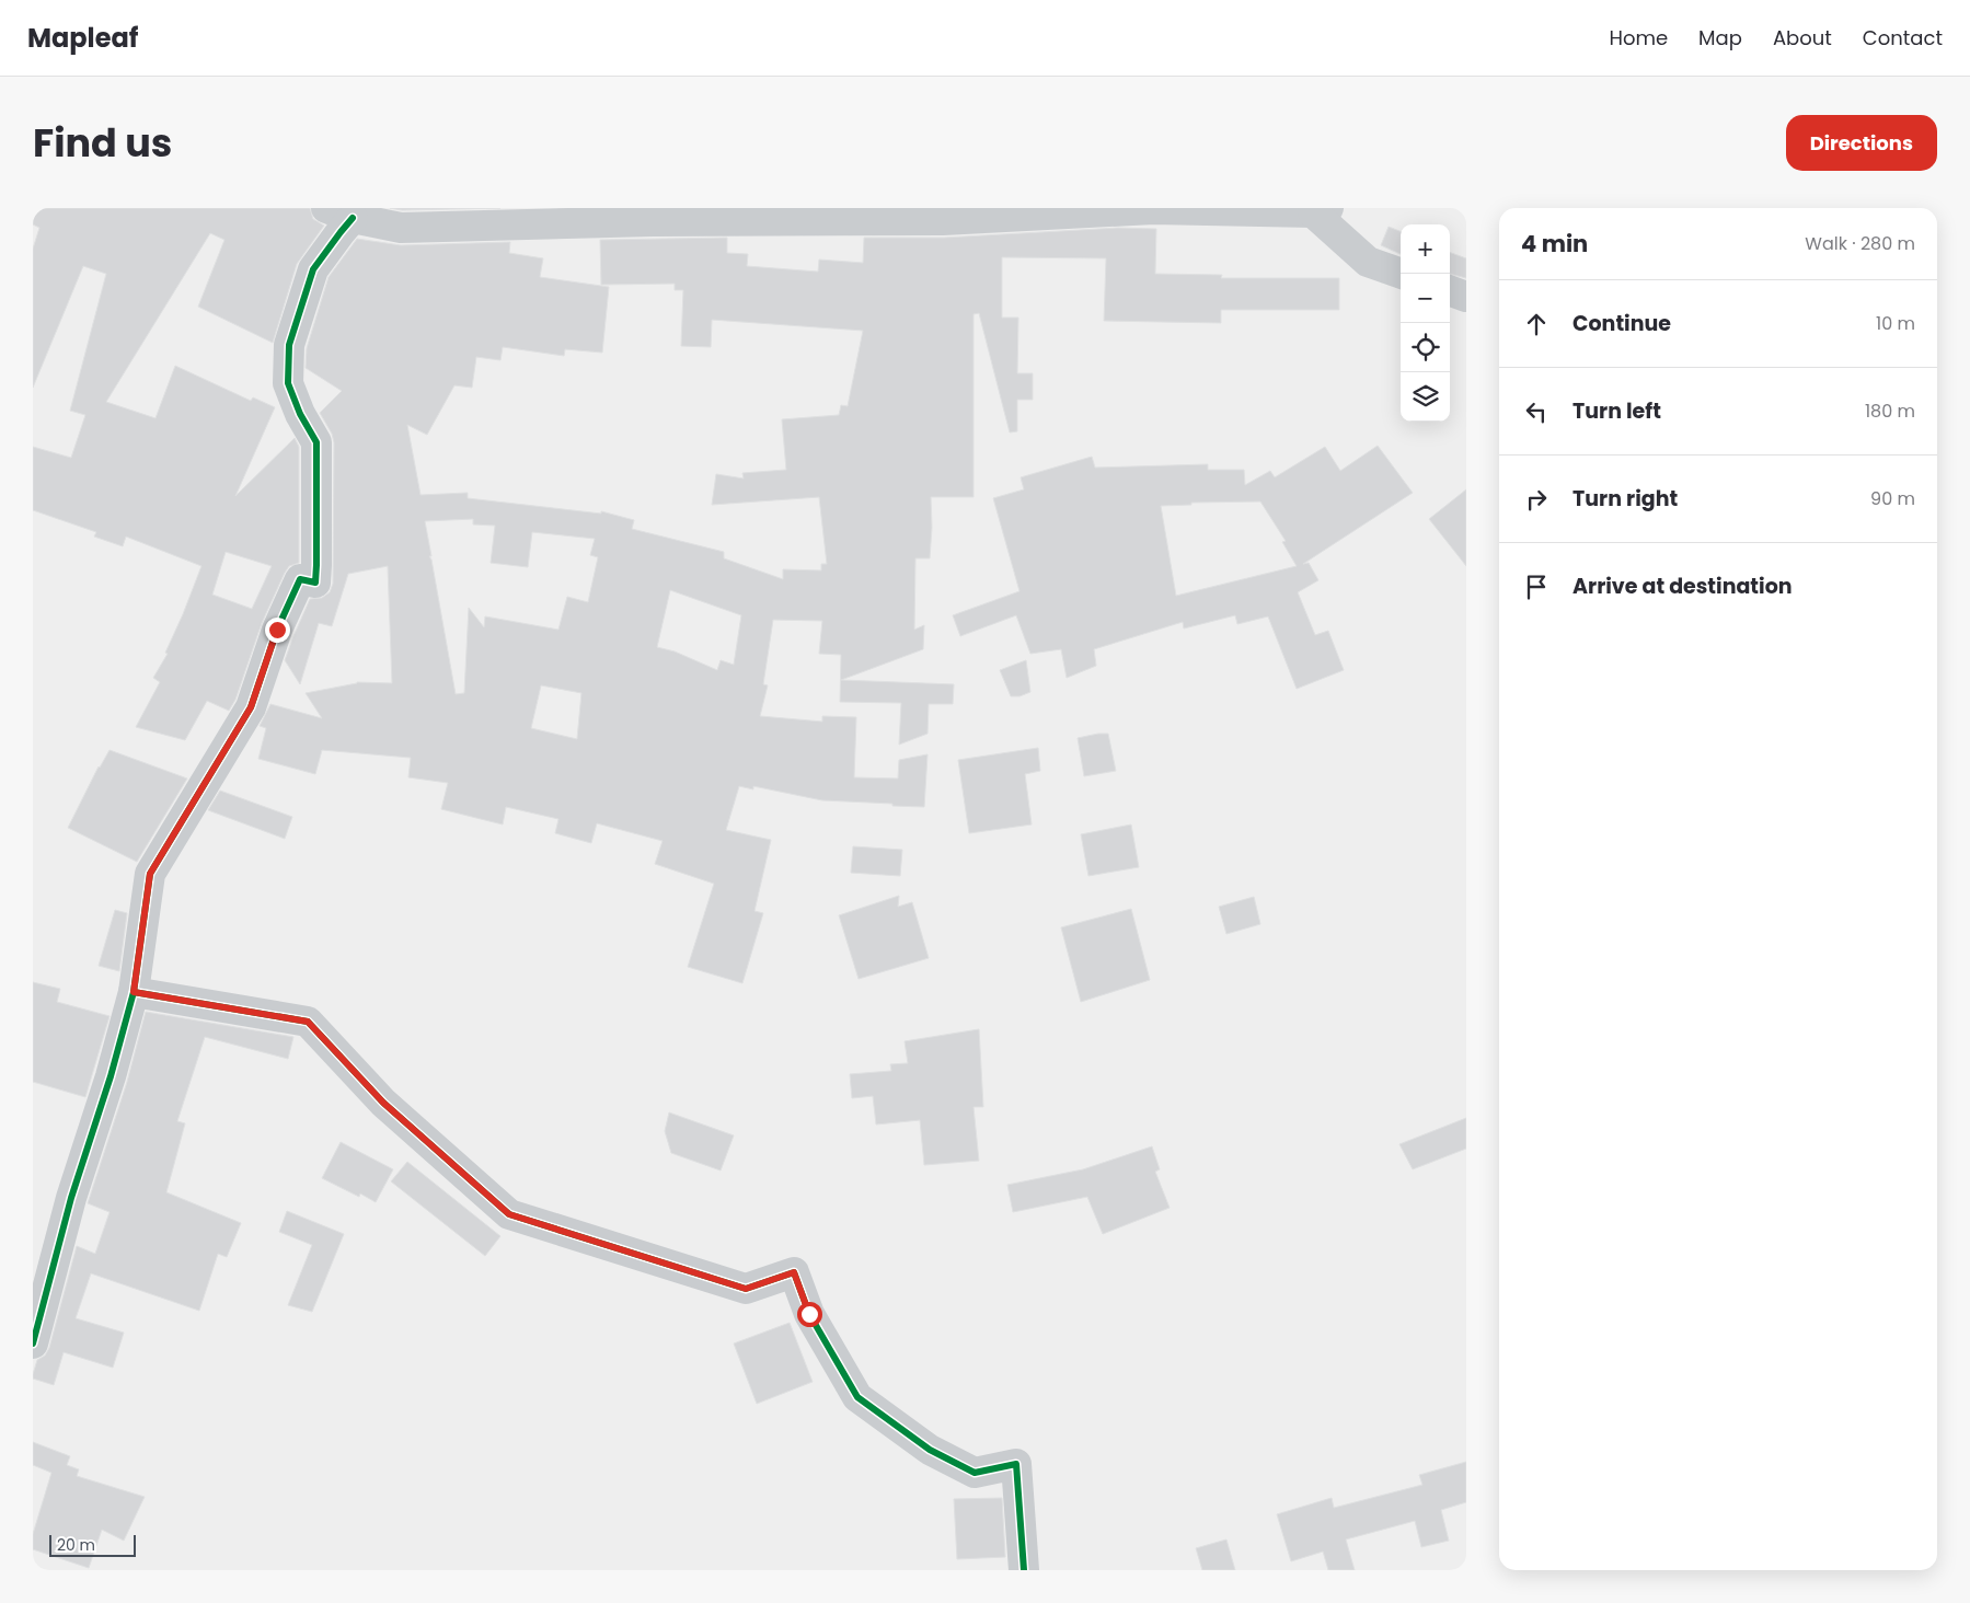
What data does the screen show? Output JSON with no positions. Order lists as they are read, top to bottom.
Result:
{
  "scale_bar": "20 m",
  "page": {
    "header": "Mapleaf",
    "nav": [
      "Home",
      "Map",
      "About",
      "Contact"
    ],
    "title": "Find us",
    "buttons": "Directions",
    "heading": ["4 min", "Walk · 280 m"],
    "map_buttons": ["+", "−"],
    "list": [
      ["Continue", "10 m"],
      ["Turn left", "180 m"],
      ["Turn right", "90 m"],
      "Arrive at destination"
    ],
    "scale": "20 m"
  }
}
